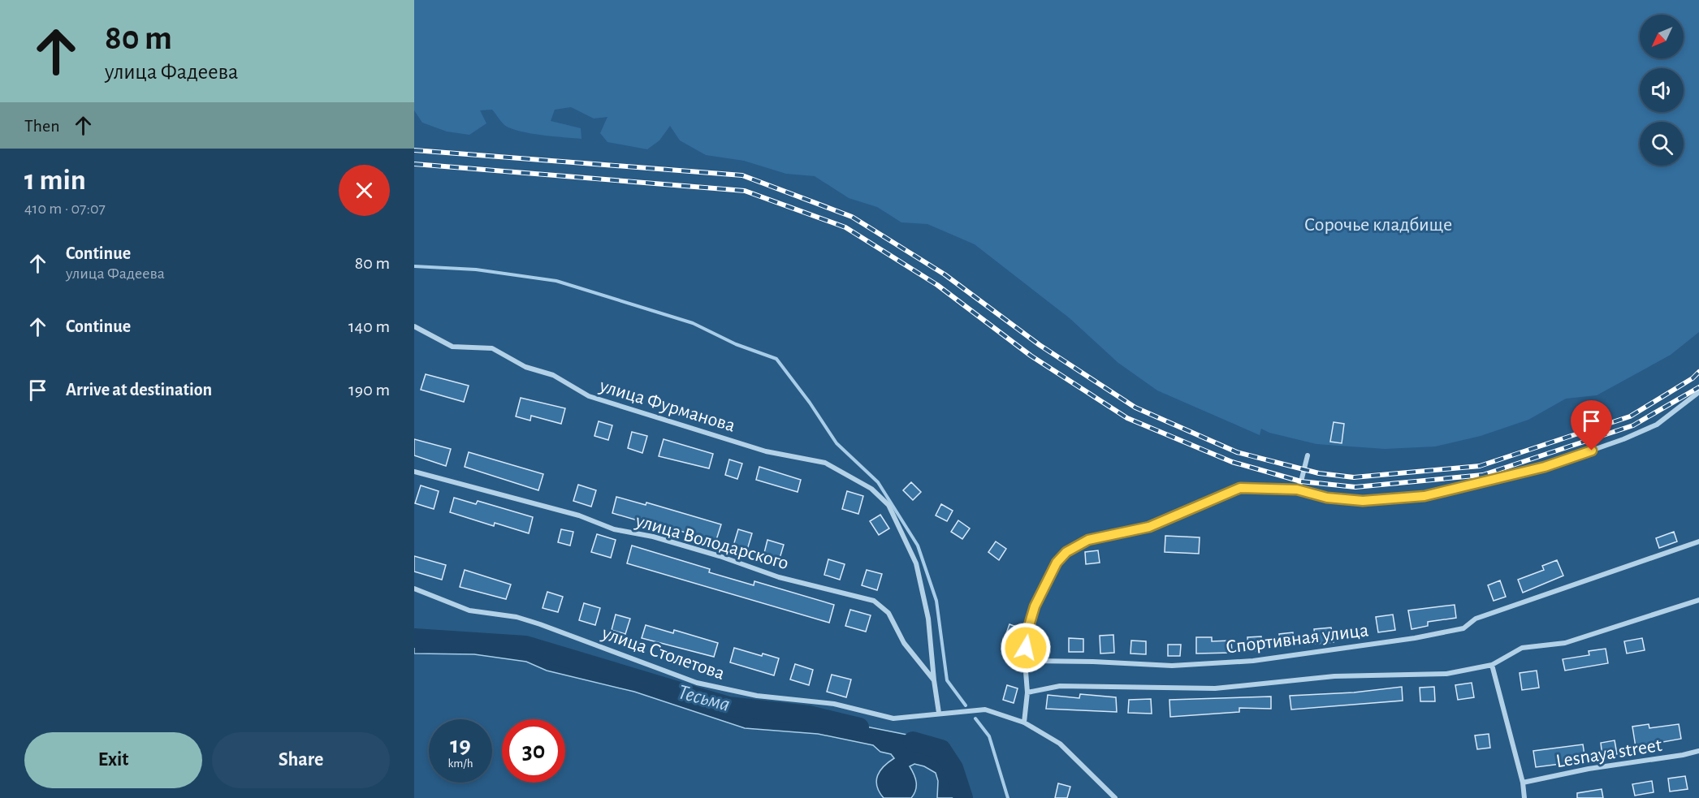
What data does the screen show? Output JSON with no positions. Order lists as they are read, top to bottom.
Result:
{
  "streets": {
    "street": [
      "улица Фурманова",
      "улица Володарского",
      "Спортивная улица",
      "улица Столетова",
      "Lesnaya street"
    ]
  },
  "crossings": [
    ["улица Фурманова", "улица Володарского"]
  ],
  "water": ["Тесьма"],
  "parks": ["Сорочье кладбище"],
  "north": "bottom left",
  "page": {
    "turn": ["80 m", "улица Фадеева"],
    "then": "Then",
    "heading": ["1 min", "410 m · 07:07"],
    "list": [
      {
        "name": "Continue",
        "note": "улица Фадеева",
        "value": "80 m"
      },
      {
        "name": "Continue",
        "value": "140 m"
      },
      {
        "name": "Arrive at destination",
        "value": "190 m"
      }
    ],
    "speed": "19 km/h",
    "limit": "30",
    "buttons": ["Exit", "Share"]
  }
}
